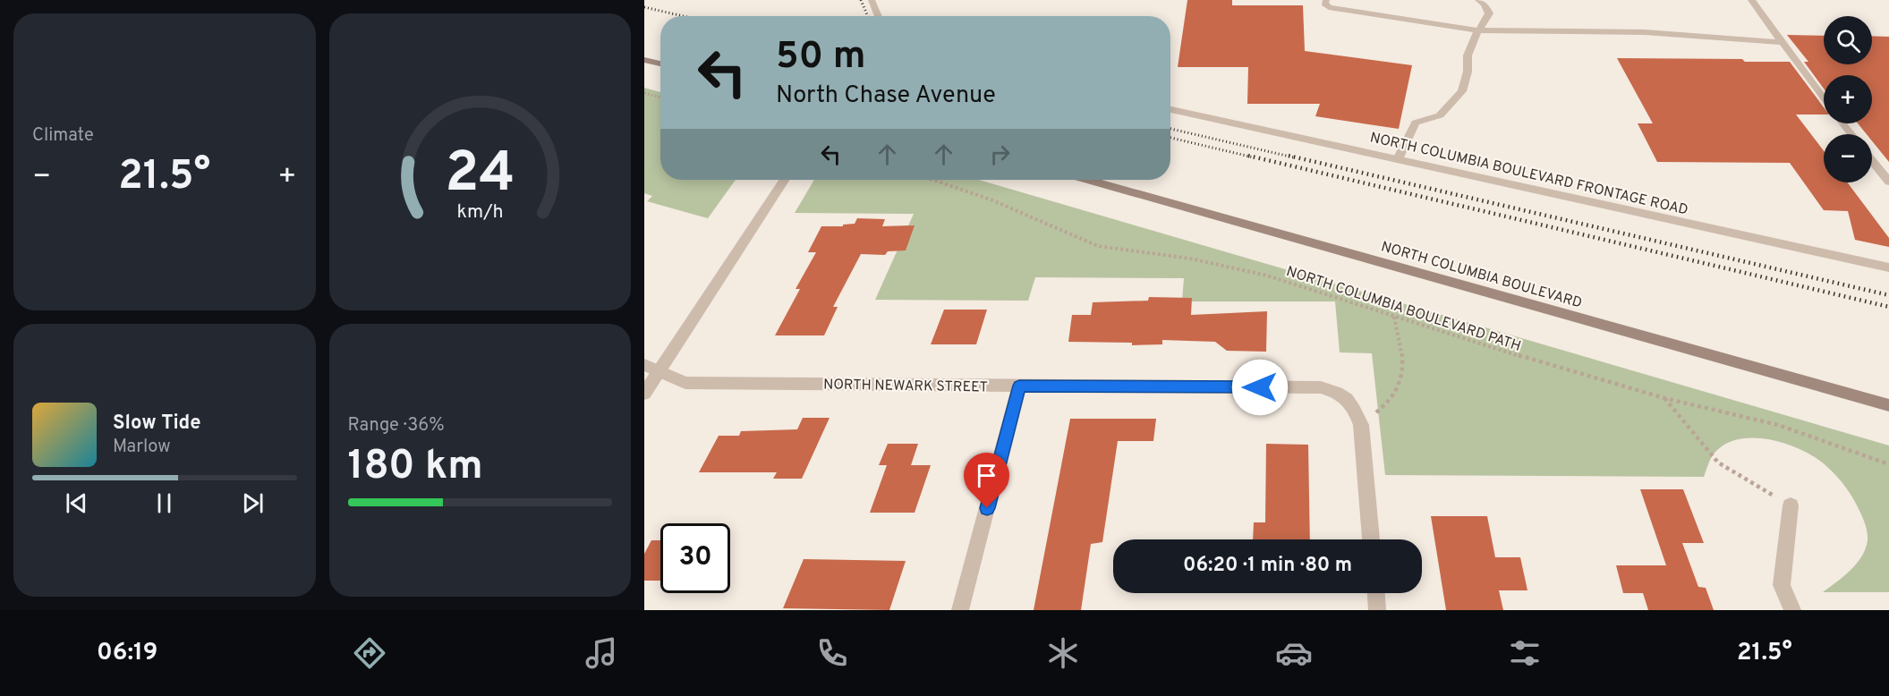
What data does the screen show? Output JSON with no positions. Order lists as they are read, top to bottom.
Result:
{
  "streets": {
    "main road": ["NORTH COLUMBIA BOULEVARD"],
    "street": ["NORTH COLUMBIA BOULEVARD FRONTAGE ROAD", "NORTH NEWARK STREET"],
    "path": ["NORTH COLUMBIA BOULEVARD PATH"]
  },
  "page": {
    "tile": [
      "Climate",
      ["Range · 36%", "180 km"]
    ],
    "map_buttons": ["+", "−"],
    "turn": ["50 m", "North Chase Avenue"],
    "heat": ["−", "21.5°", "+"],
    "song": ["Slow Tide", "Marlow"],
    "limit": "30",
    "trip": "06:20 · 1 min · 80 m",
    "tabs": ["06:19", "21.5°"],
    "gauge": ["24", "km/h"]
  }
}
